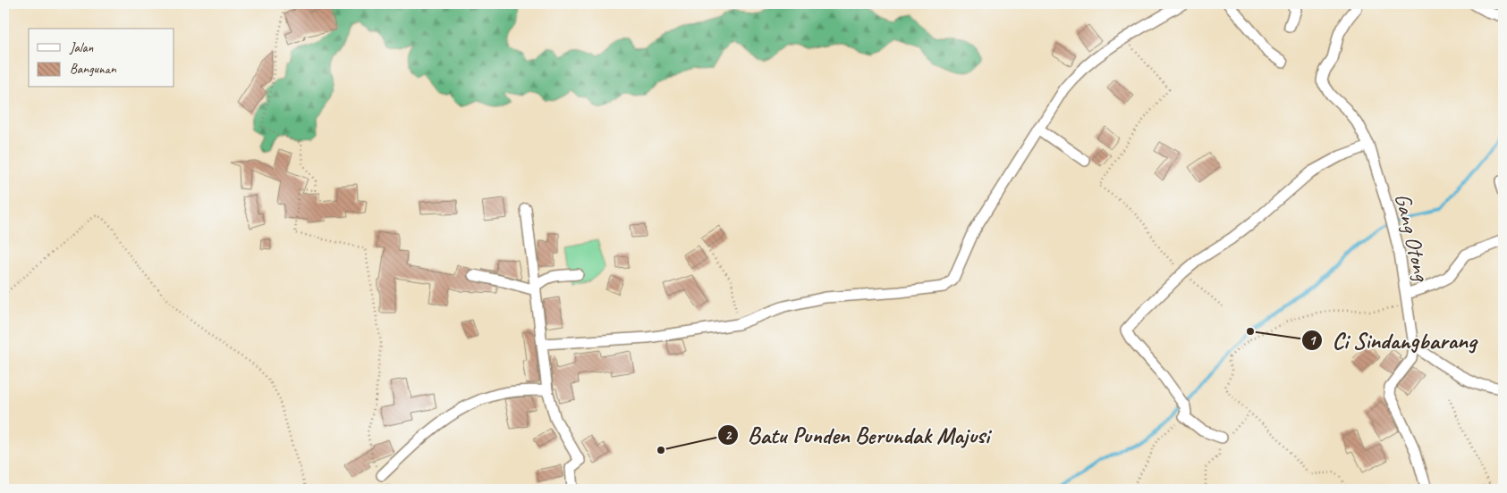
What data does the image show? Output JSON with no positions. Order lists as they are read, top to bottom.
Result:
{
  "streets": {
    "street": ["Gang Otong"]
  },
  "places": ["Ci Sindangbarang", "Batu Punden Berundak Majusi"],
  "legend": ["Jalan", "Bangunan"]
}
